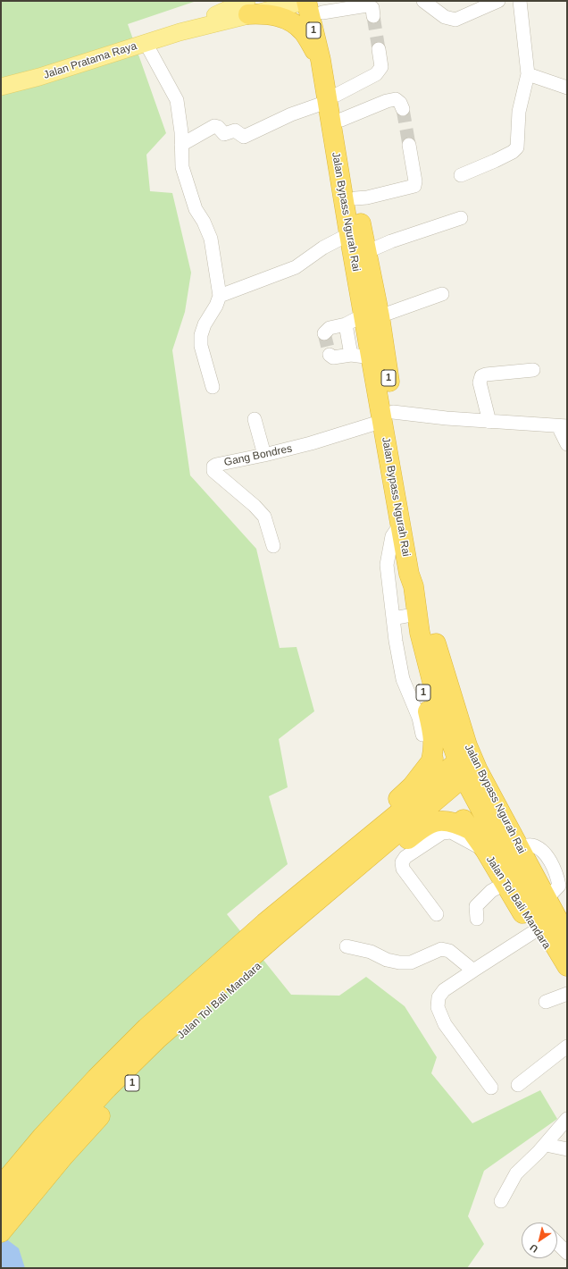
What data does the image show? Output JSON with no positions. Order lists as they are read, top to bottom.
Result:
{
  "streets": {
    "highway": ["1", "Jalan Bypass Ngurah Rai", "Jalan Tol Bali Mandara"],
    "main road": ["Jalan Pratama Raya"],
    "street": ["Gang Bondres"]
  },
  "crossings": [
    ["1", "Jalan Tol Bali Mandara"],
    ["Jalan Pratama Raya", "Jalan Bypass Ngurah Rai"],
    ["Jalan Bypass Ngurah Rai", "Gang Bondres"],
    ["Jalan Bypass Ngurah Rai", "Jalan Tol Bali Mandara"]
  ],
  "north": "bottom left"
}
